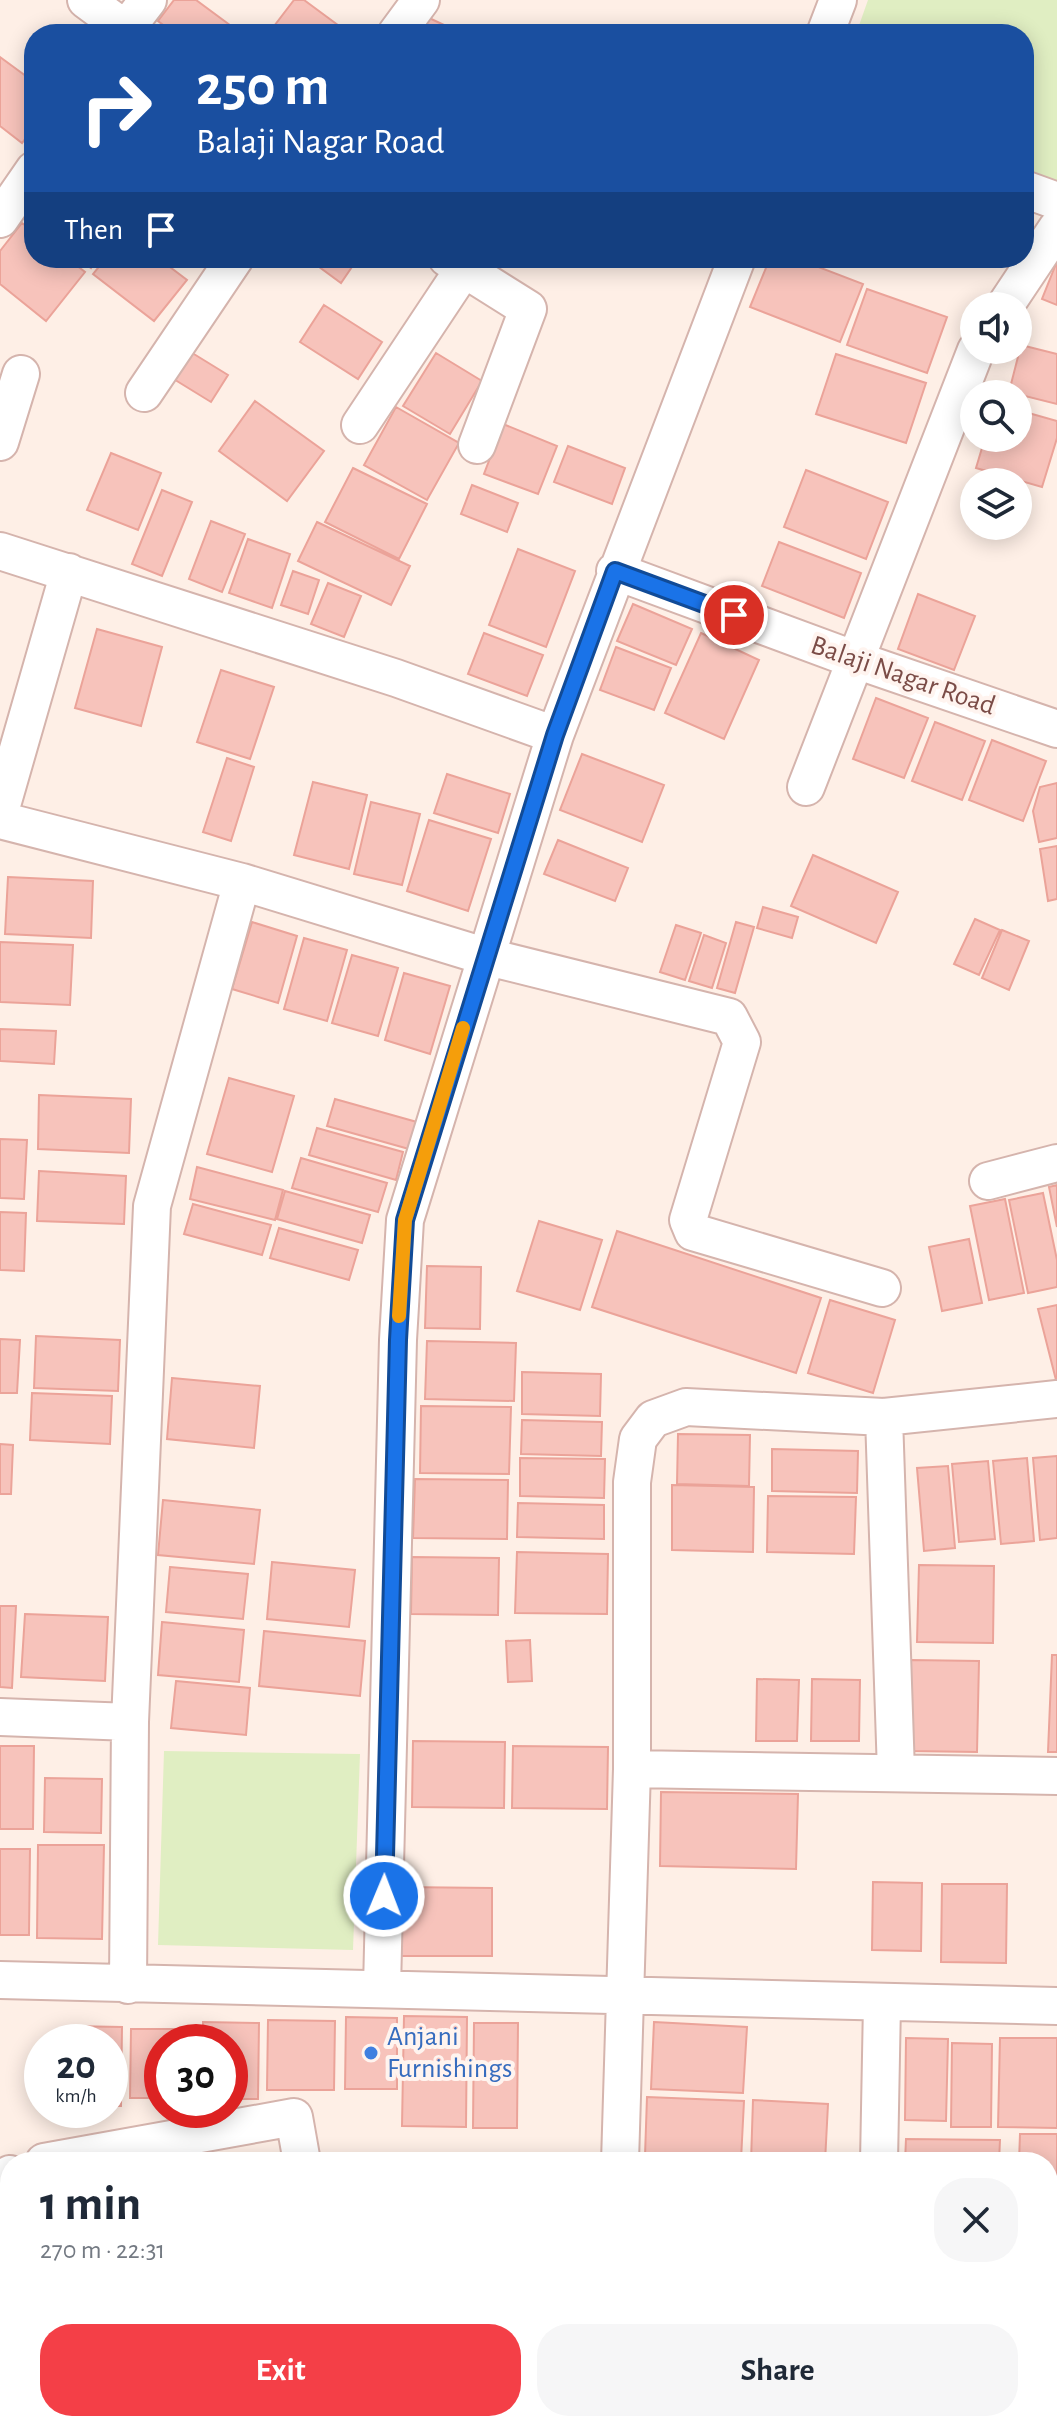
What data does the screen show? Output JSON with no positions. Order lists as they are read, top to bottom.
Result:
{
  "streets": {
    "street": ["Balaji Nagar Road"]
  },
  "places": ["Anjani Furnishings"],
  "page": {
    "turn": ["250 m", "Balaji Nagar Road"],
    "then": "Then",
    "speed": "20 km/h",
    "limit": "30",
    "heading": ["1 min", "270 m · 22:31"],
    "buttons": ["Exit", "Share"]
  }
}
